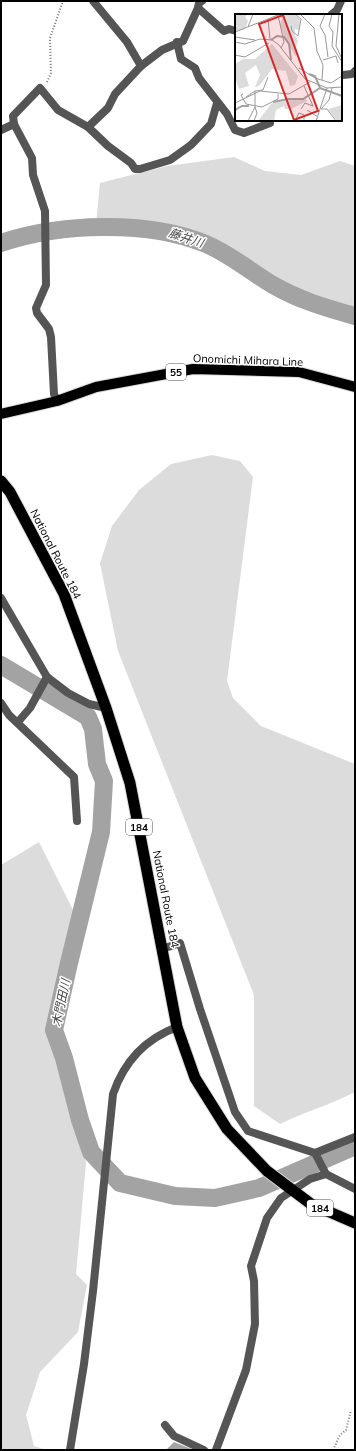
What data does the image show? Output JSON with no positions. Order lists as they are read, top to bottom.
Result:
{
  "streets": {
    "highway": ["National Route 184", "184"],
    "main road": ["Onomichi Mihara Line", "55"]
  },
  "water": ["藤井川", "木門田川"]
}
